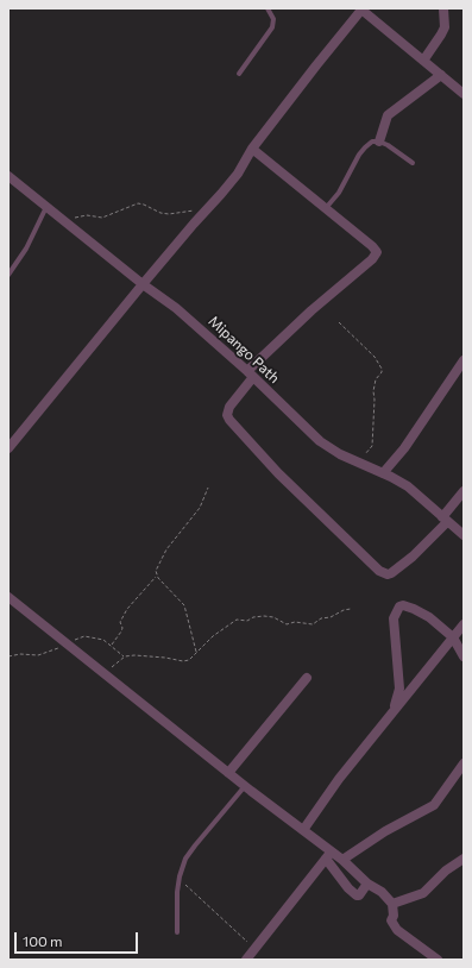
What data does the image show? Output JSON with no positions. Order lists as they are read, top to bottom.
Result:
{
  "streets": {
    "street": ["Mipango Path"]
  },
  "scale_bar": "100 m"
}
